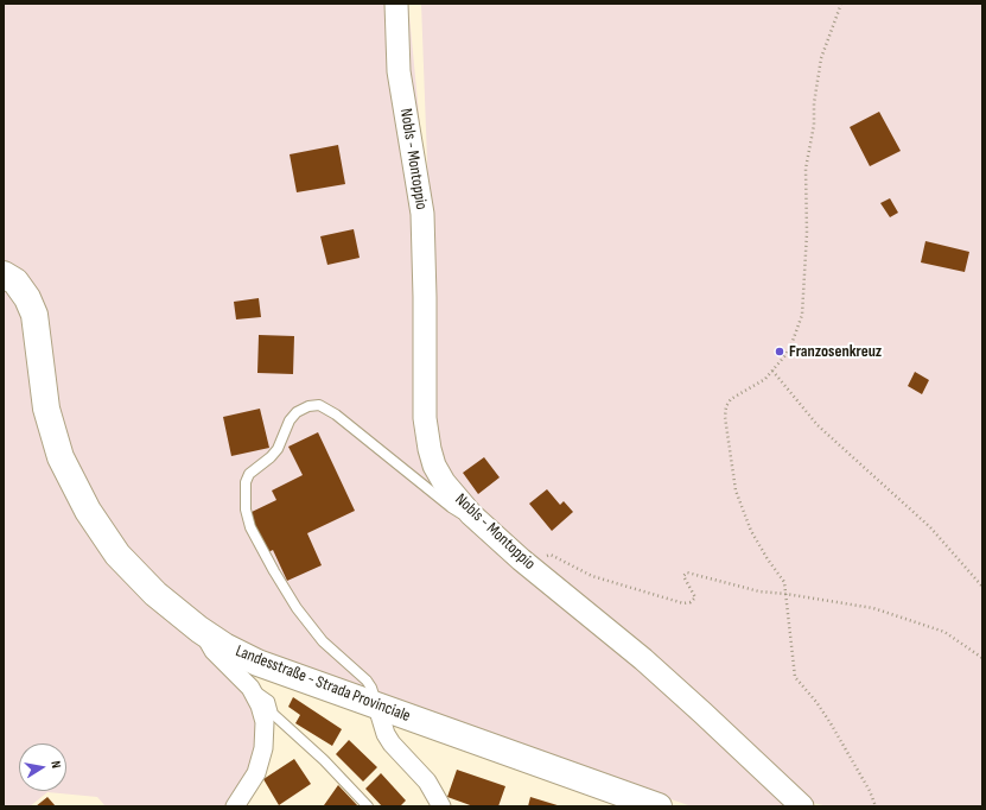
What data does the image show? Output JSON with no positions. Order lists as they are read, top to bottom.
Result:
{
  "streets": {
    "main road": ["Landesstraße - Strada Provinciale"],
    "street": ["Nobls - Montoppio"]
  },
  "places": ["Franzosenkreuz"],
  "north": "right"
}
